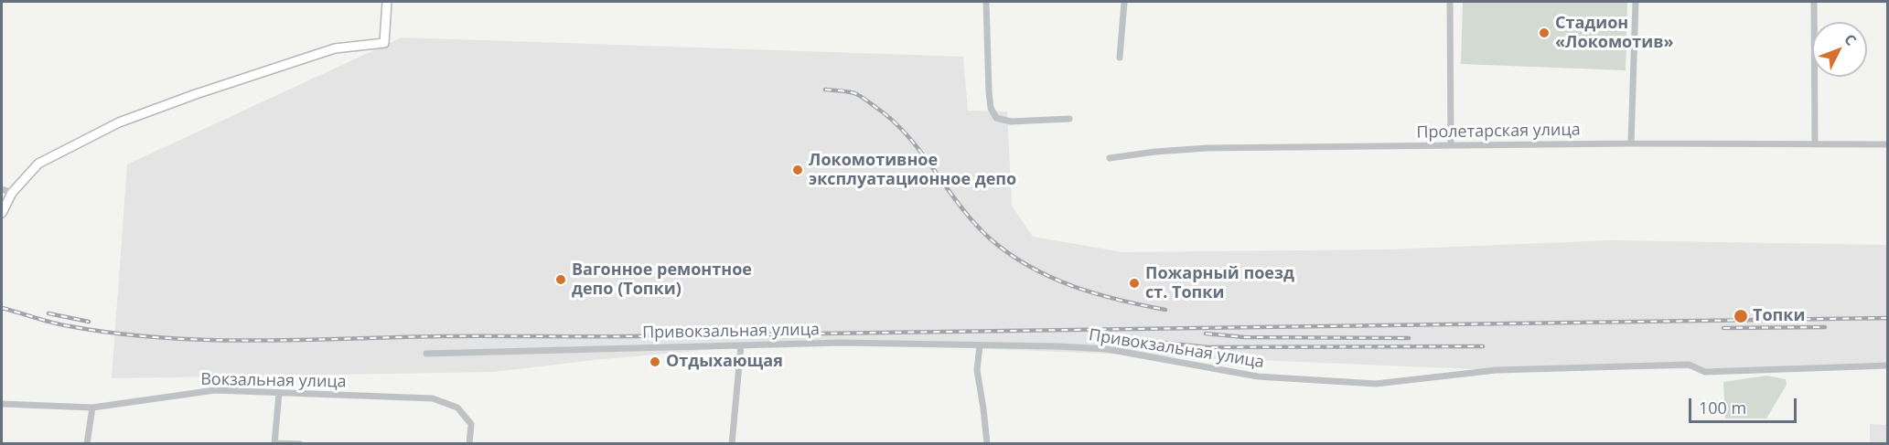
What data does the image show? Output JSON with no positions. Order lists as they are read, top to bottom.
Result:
{
  "streets": {
    "street": ["Пролетарская улица", "Привокзальная улица", "Вокзальная улица"]
  },
  "places": [
    "Стадион «Локомотив»",
    "Локомотивное эксплуатационное депо",
    "Вагонное ремонтное депо (Топки)",
    "Пожарный поезд ст. Топки",
    "Топки",
    "Отдыхающая"
  ],
  "scale_bar": "100 m",
  "north": "top right"
}
